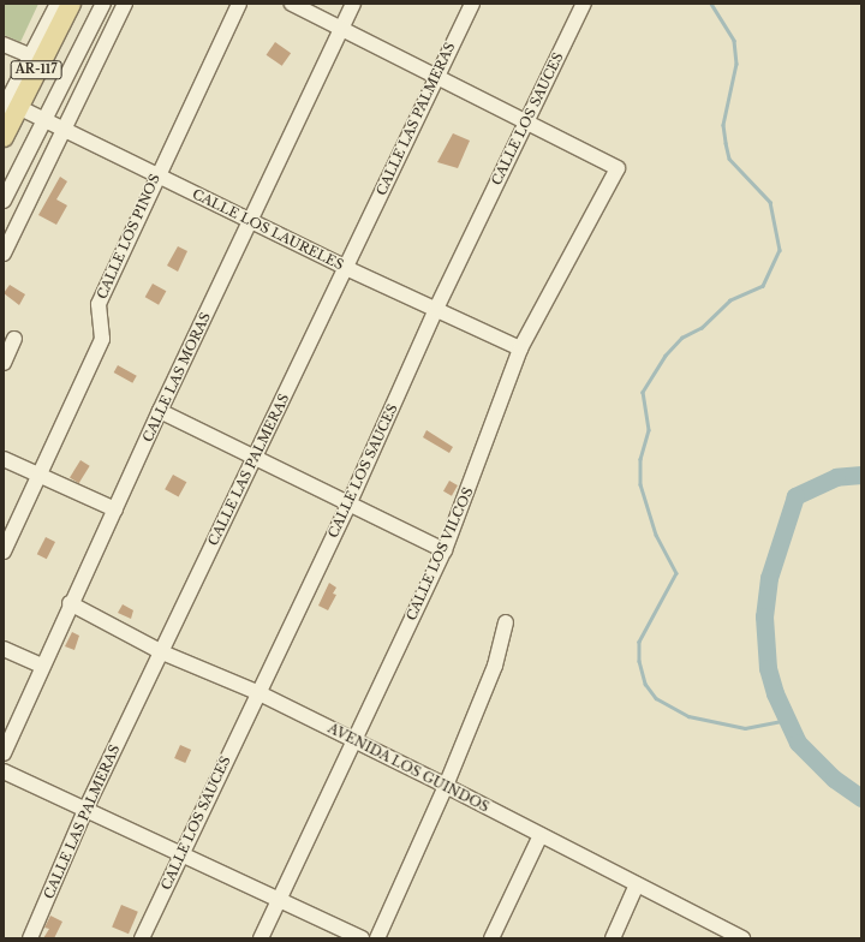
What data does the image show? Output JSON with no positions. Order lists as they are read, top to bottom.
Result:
{
  "streets": {
    "main road": ["AR-117"],
    "street": [
      "CALLE LAS PALMERAS",
      "CALLE LOS SAUCES",
      "CALLE LOS LAURELES",
      "CALLE LOS PINOS",
      "CALLE LAS MORAS",
      "CALLE LOS VILCOS",
      "AVENIDA LOS GUINDOS"
    ]
  },
  "crossings": [
    ["AR-117", "CALLE LOS LAURELES"],
    ["CALLE LAS PALMERAS", "CALLE LOS LAURELES"],
    ["CALLE LAS PALMERAS", "AVENIDA LOS GUINDOS"],
    ["CALLE LOS SAUCES", "CALLE LOS LAURELES"],
    ["CALLE LOS SAUCES", "CALLE LOS VILCOS"],
    ["CALLE LOS SAUCES", "AVENIDA LOS GUINDOS"],
    ["CALLE LOS LAURELES", "CALLE LOS PINOS"],
    ["CALLE LOS LAURELES", "CALLE LAS MORAS"],
    ["CALLE LOS LAURELES", "CALLE LOS VILCOS"],
    ["CALLE LAS MORAS", "AVENIDA LOS GUINDOS"],
    ["CALLE LOS VILCOS", "AVENIDA LOS GUINDOS"]
  ]
}
